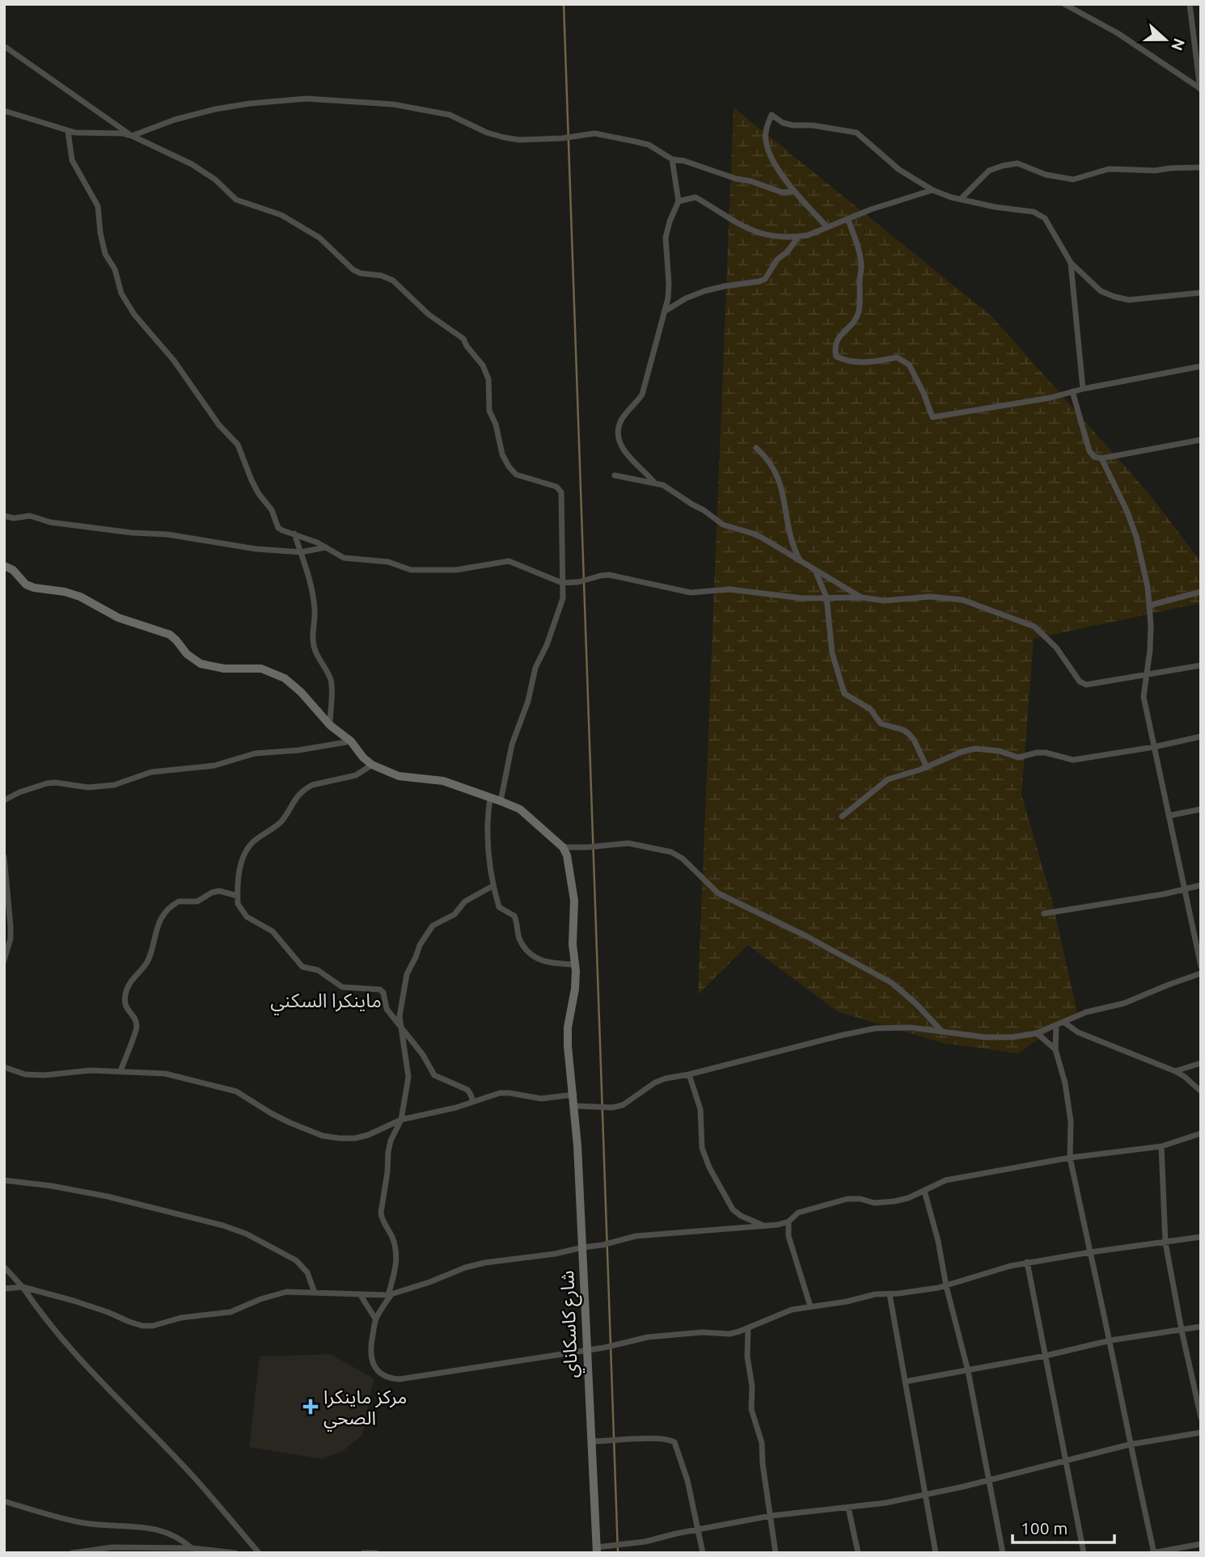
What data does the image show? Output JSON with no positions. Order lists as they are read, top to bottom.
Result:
{
  "streets": {
    "street": ["شارع كاسكاناي"]
  },
  "districts": ["ماينكرا السكني"],
  "places": {
    "health": ["مركز ماينكرا الصحي"]
  },
  "scale_bar": "100 m",
  "north": "right"
}
